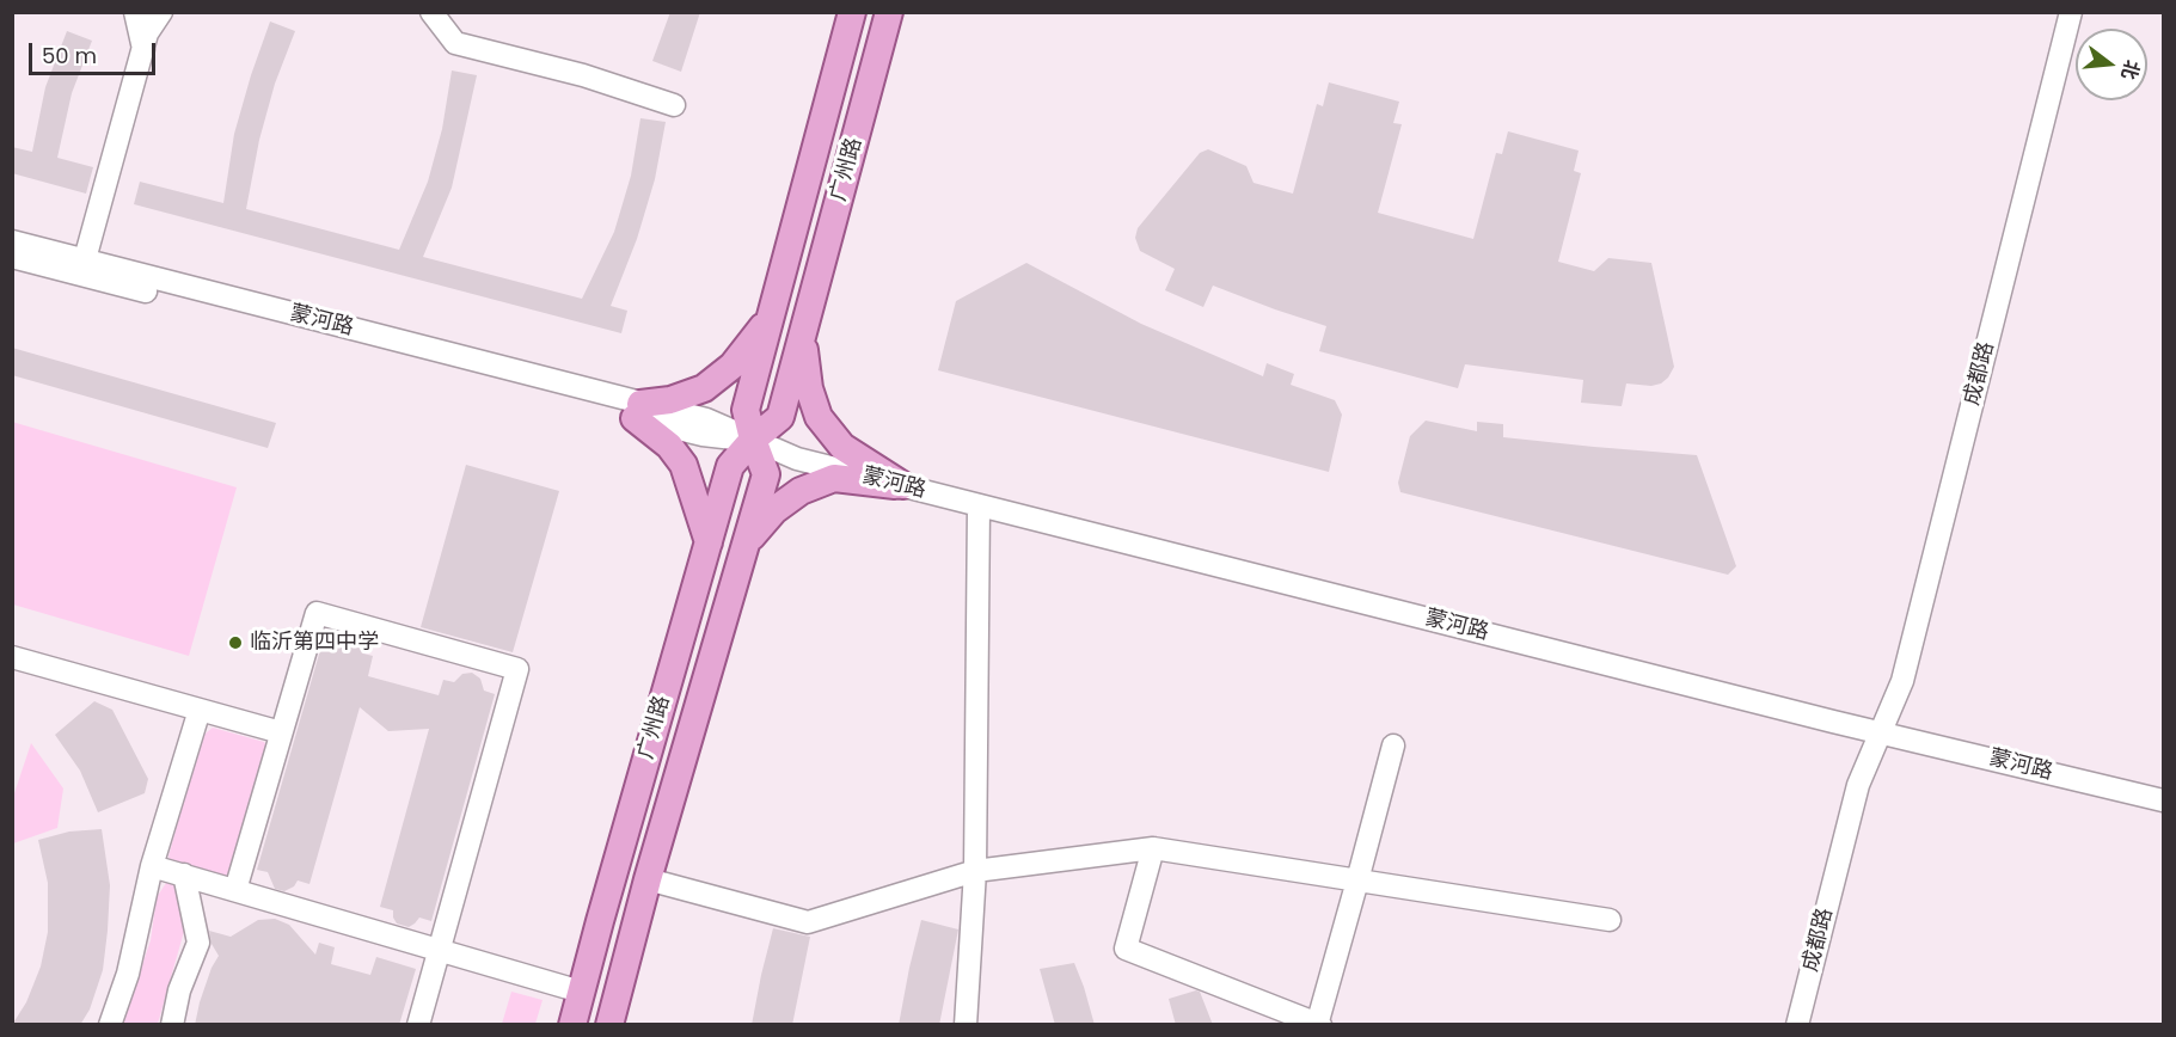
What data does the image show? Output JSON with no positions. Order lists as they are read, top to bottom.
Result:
{
  "streets": {
    "main road": ["广州路"],
    "street": ["蒙河路", "成都路"]
  },
  "crossings": [
    ["广州路", "蒙河路"],
    ["蒙河路", "成都路"]
  ],
  "places": ["临沂第四中学"],
  "scale_bar": "50 m",
  "north": "right"
}
